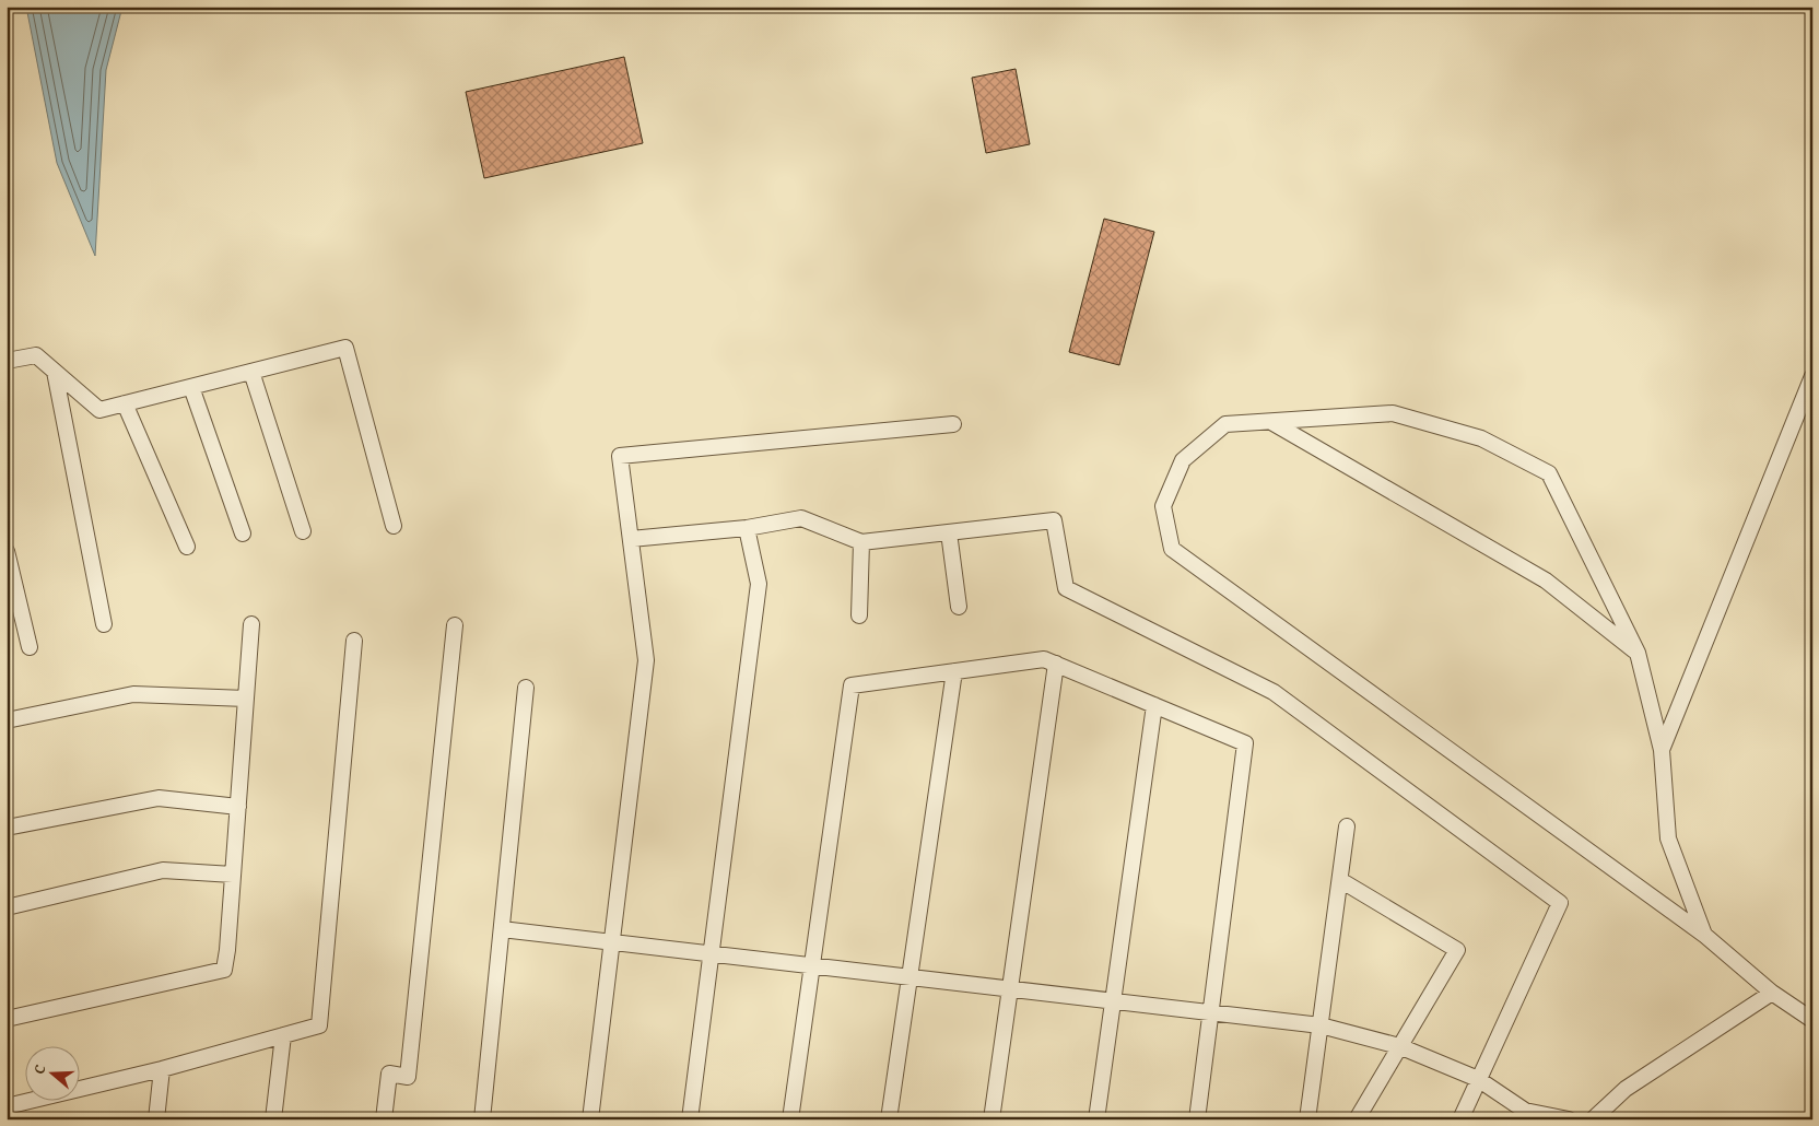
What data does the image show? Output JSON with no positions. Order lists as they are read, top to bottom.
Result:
{
  "north": "left"
}
